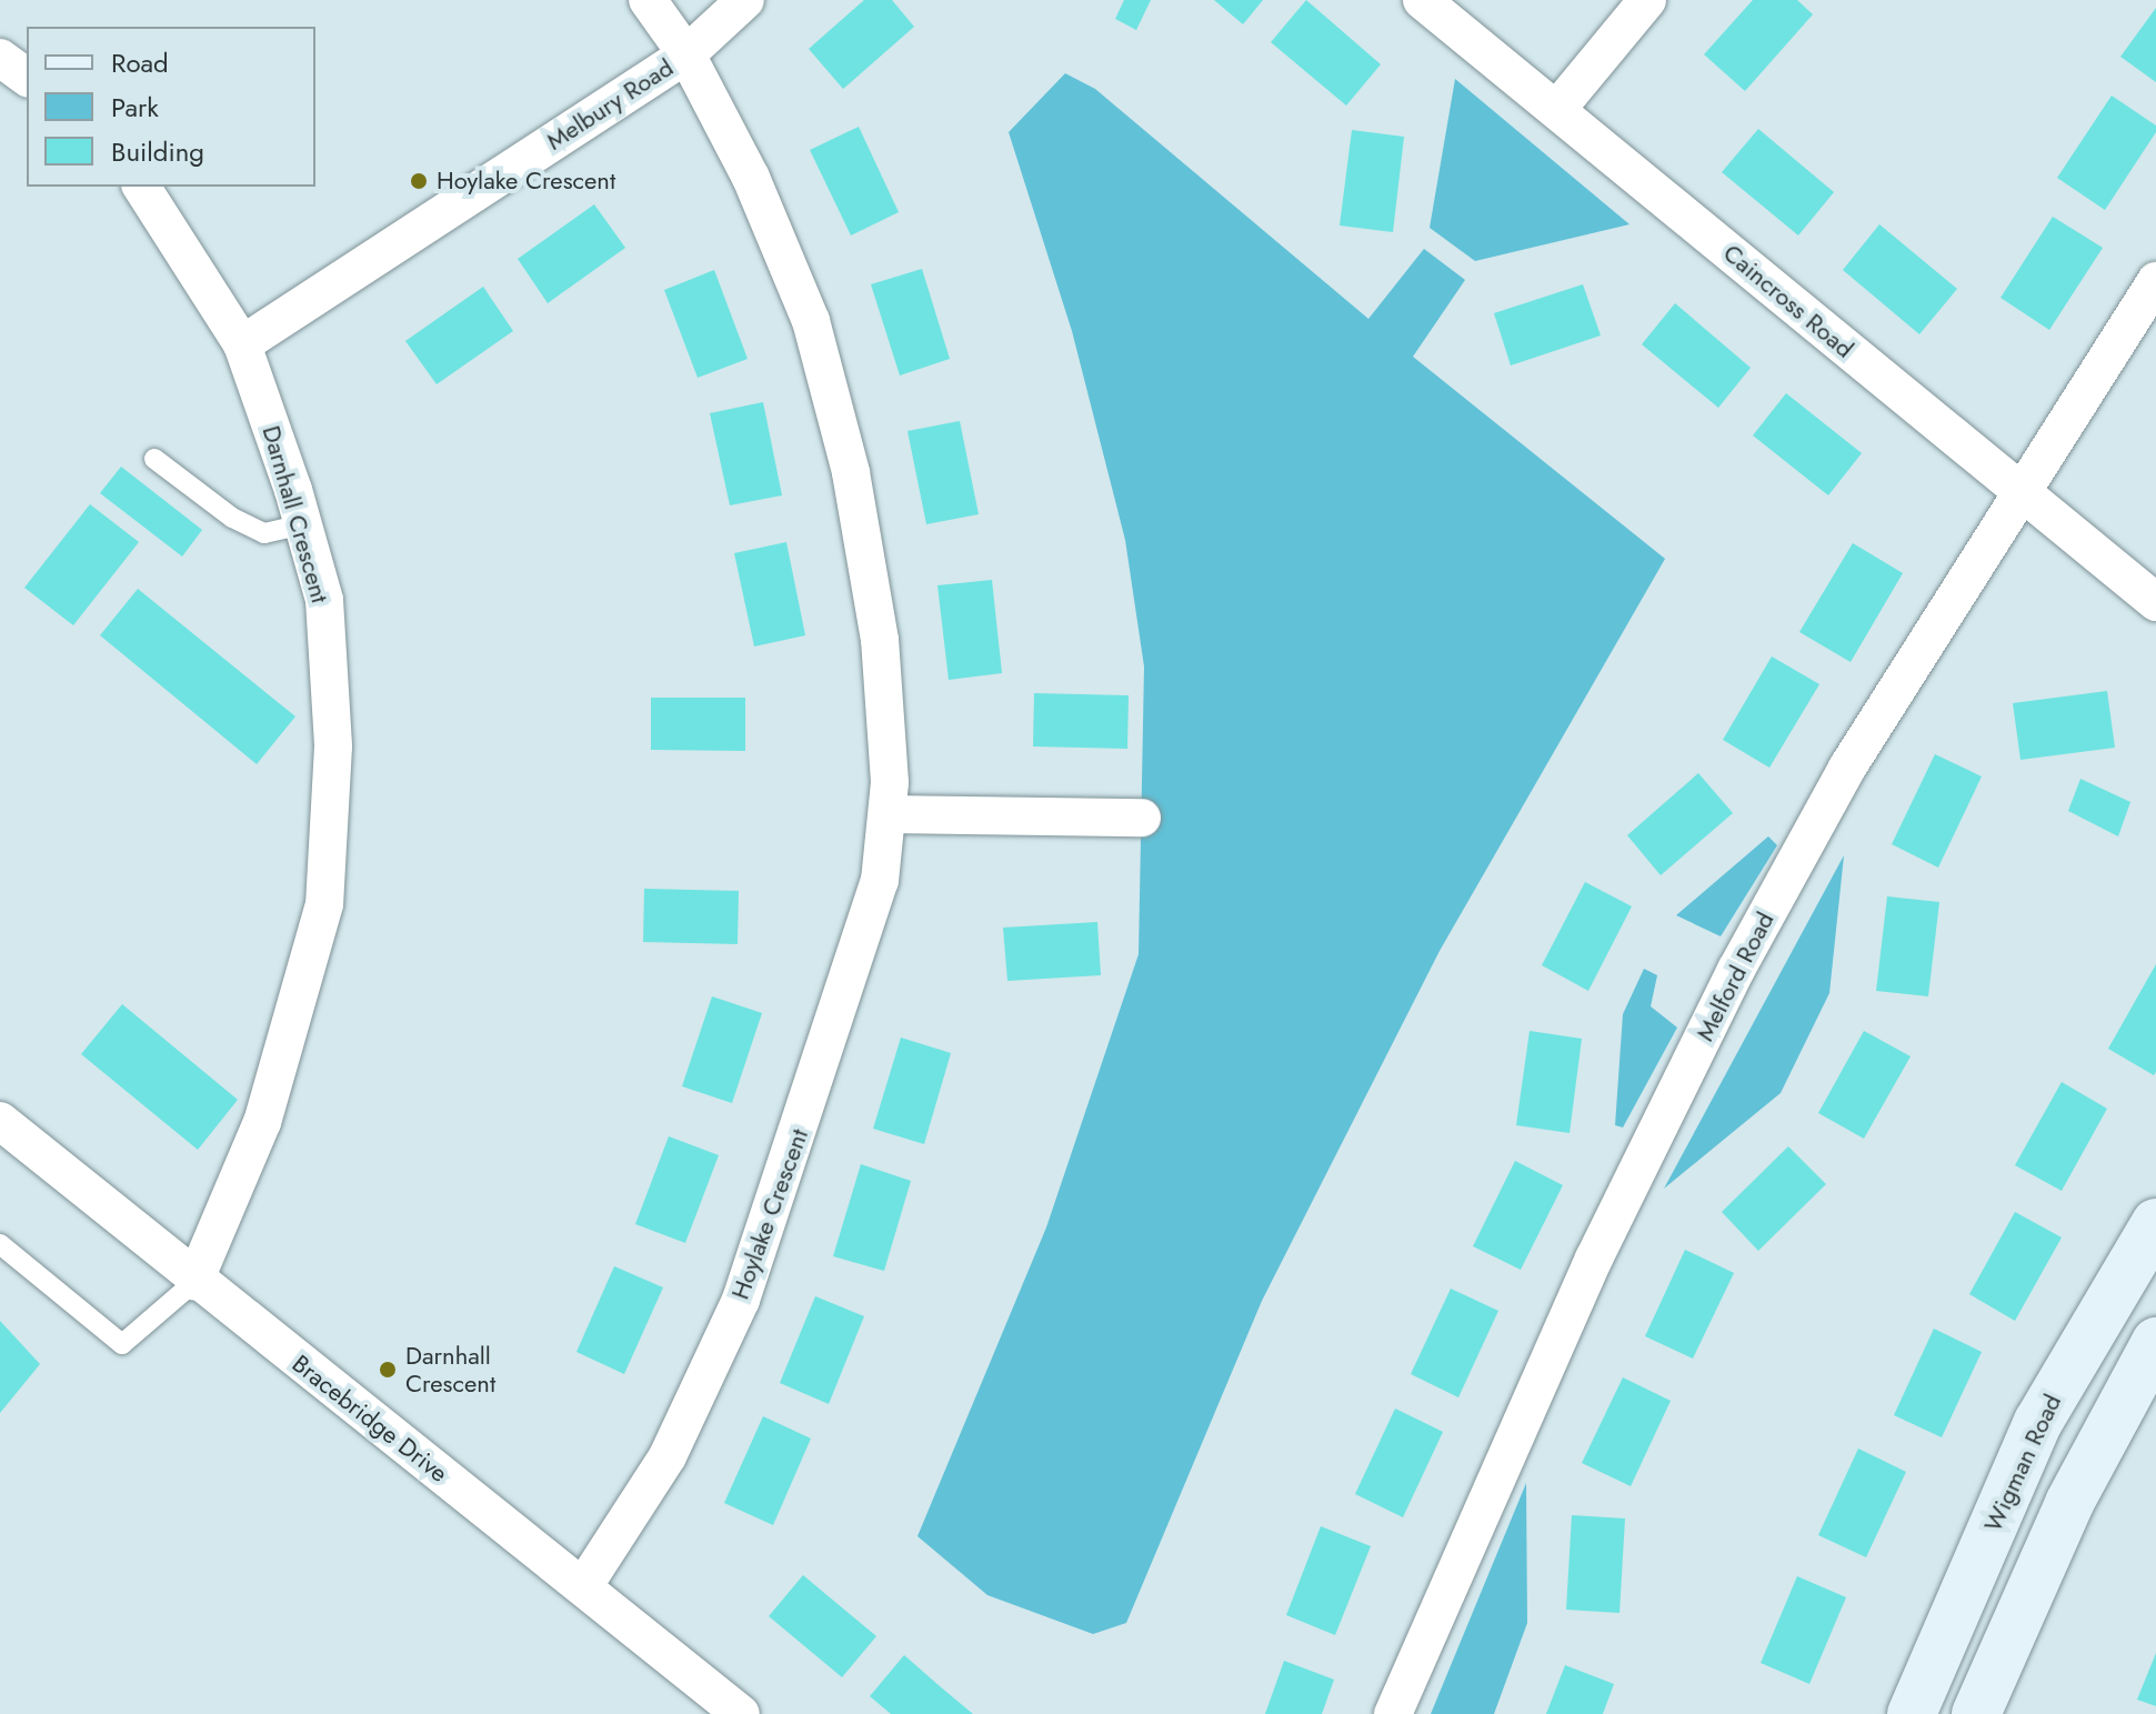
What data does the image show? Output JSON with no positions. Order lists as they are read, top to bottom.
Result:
{
  "streets": {
    "street": [
      "Melbury Road",
      "Caincross Road",
      "Darnhall Crescent",
      "Melford Road",
      "Hoylake Crescent",
      "Bracebridge Drive",
      "Wigman Road"
    ]
  },
  "crossings": [
    ["Melbury Road", "Darnhall Crescent"],
    ["Melbury Road", "Hoylake Crescent"],
    ["Caincross Road", "Melford Road"],
    ["Darnhall Crescent", "Bracebridge Drive"],
    ["Hoylake Crescent", "Bracebridge Drive"]
  ],
  "places": ["Hoylake Crescent", "Darnhall Crescent"],
  "legend": ["Road", "Park", "Building"]
}
